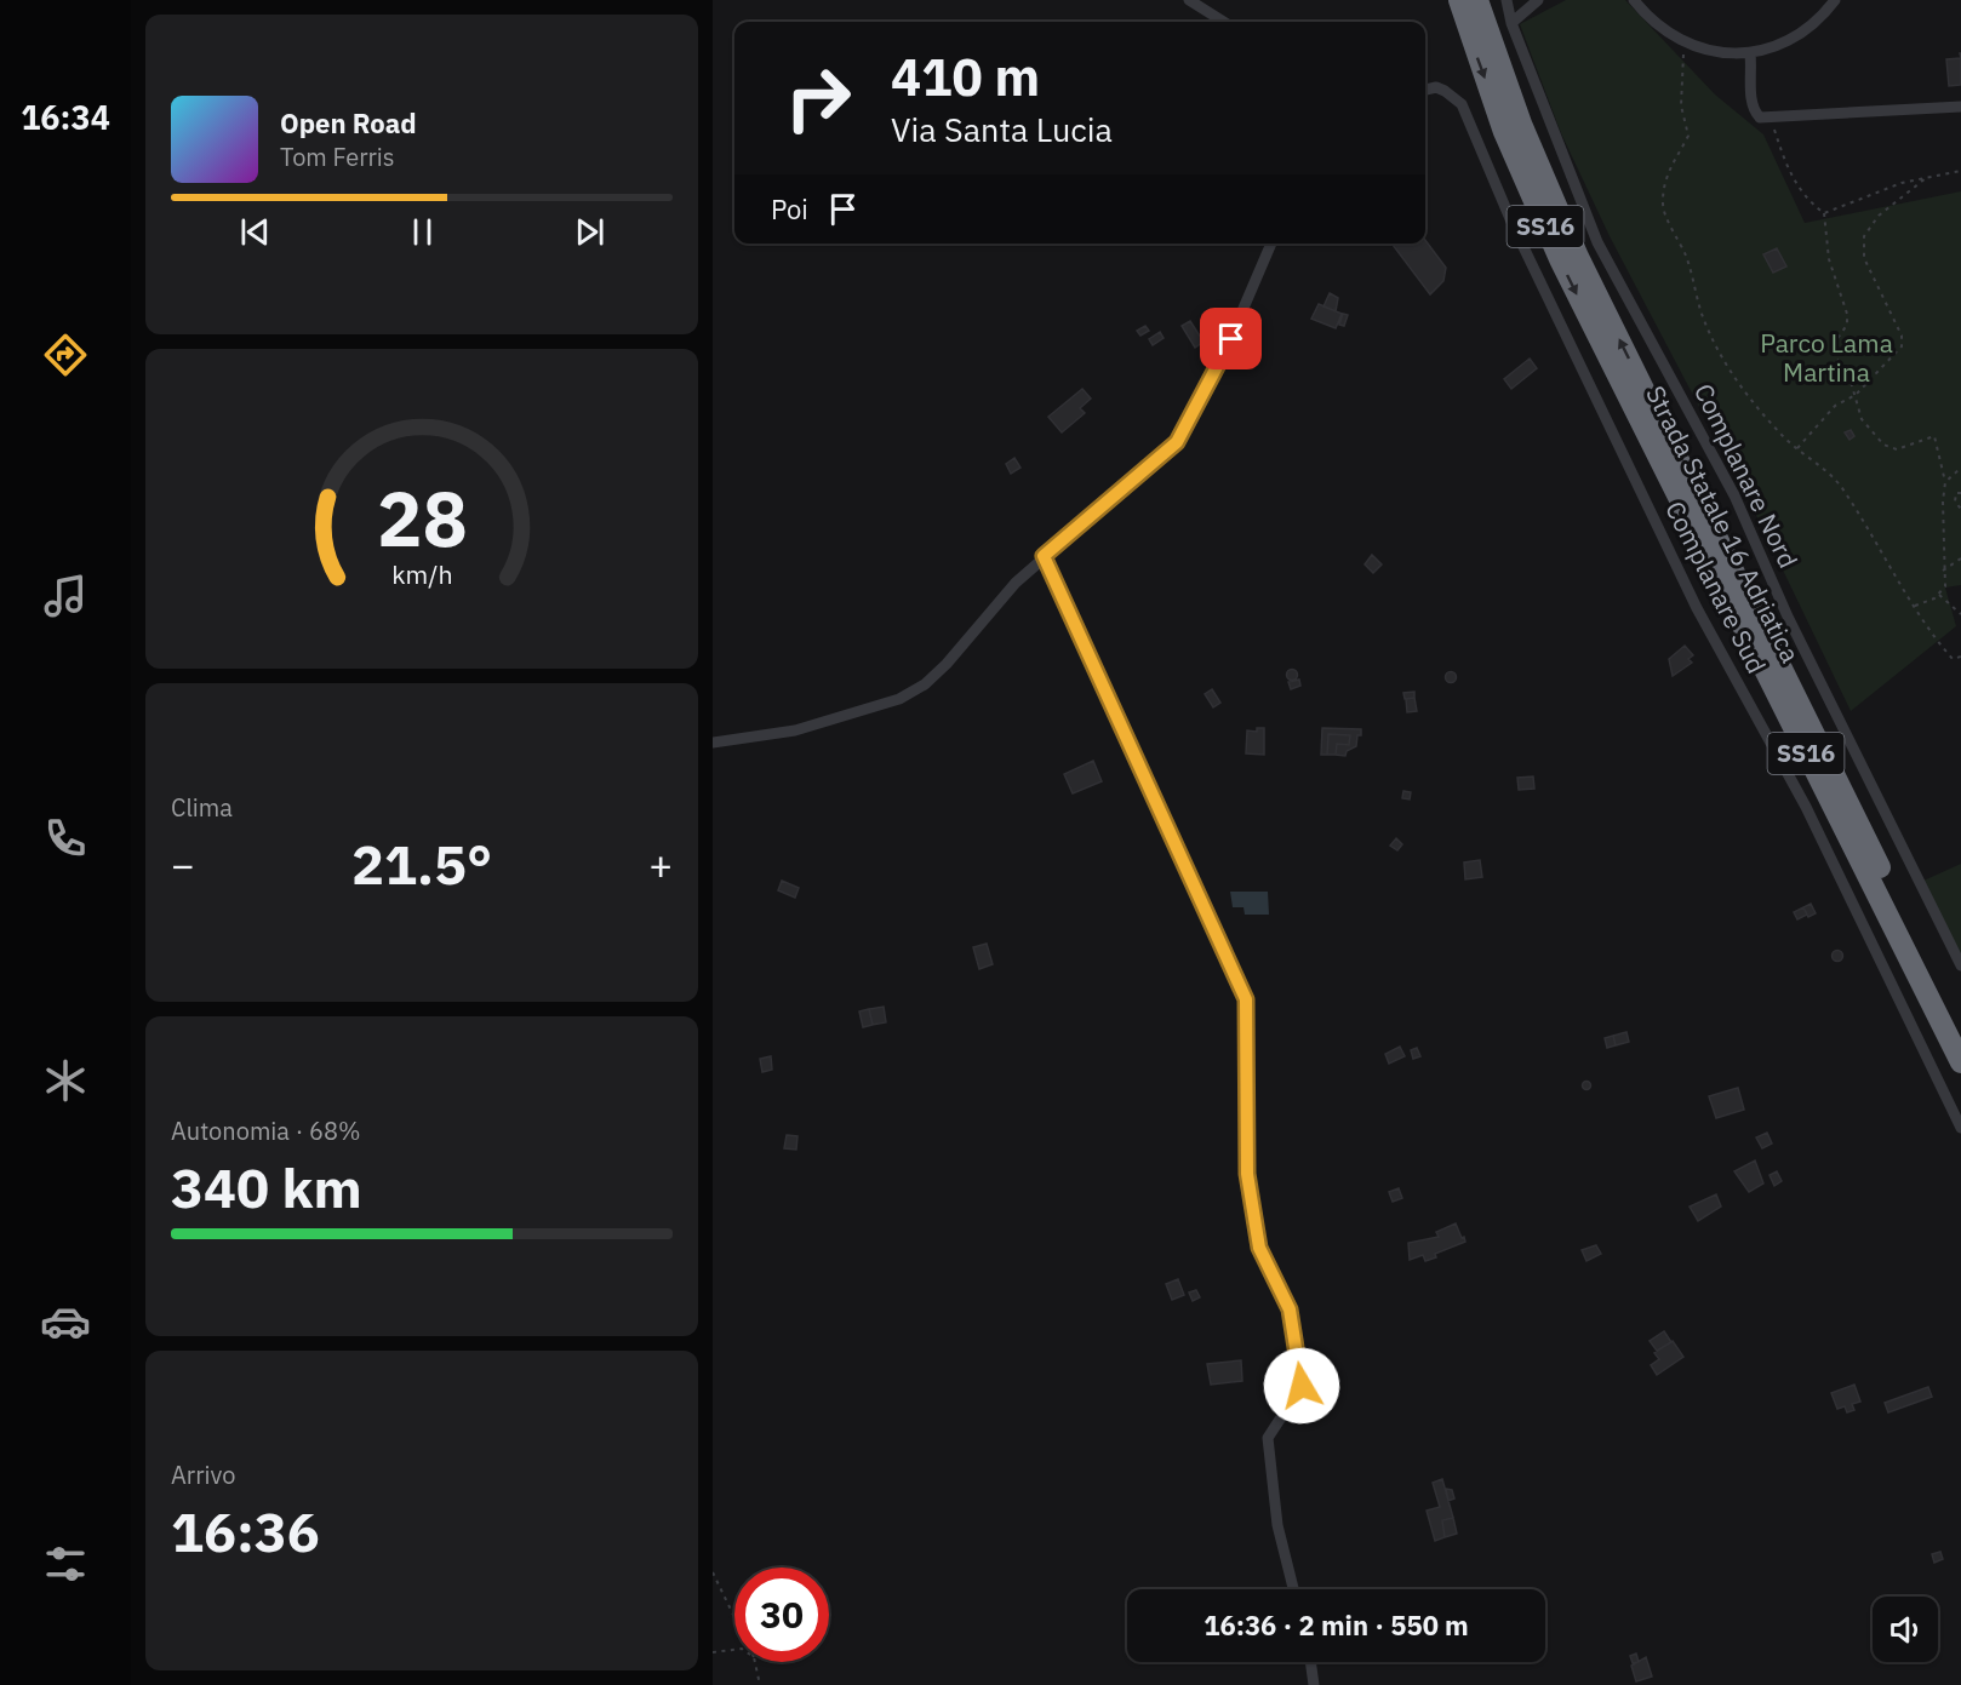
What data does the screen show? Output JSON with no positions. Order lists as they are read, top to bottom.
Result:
{
  "streets": {
    "highway": ["SS16", "Strada Statale 16 Adriatica"],
    "street": ["Complanare Nord", "Complanare Sud"]
  },
  "parks": ["Parco Lama Martina"],
  "page": {
    "tabs": "16:34",
    "turn": ["410 m", "Via Santa Lucia"],
    "song": ["Open Road", "Tom Ferris"],
    "then": "Poi",
    "tile": [
      "Clima",
      ["Autonomia · 68%", "340 km"],
      ["Arrivo", "16:36"]
    ],
    "heat": ["−", "21.5°", "+"],
    "limit": "30",
    "trip": "16:36 · 2 min · 550 m",
    "gauge": ["28", "km/h"]
  }
}
